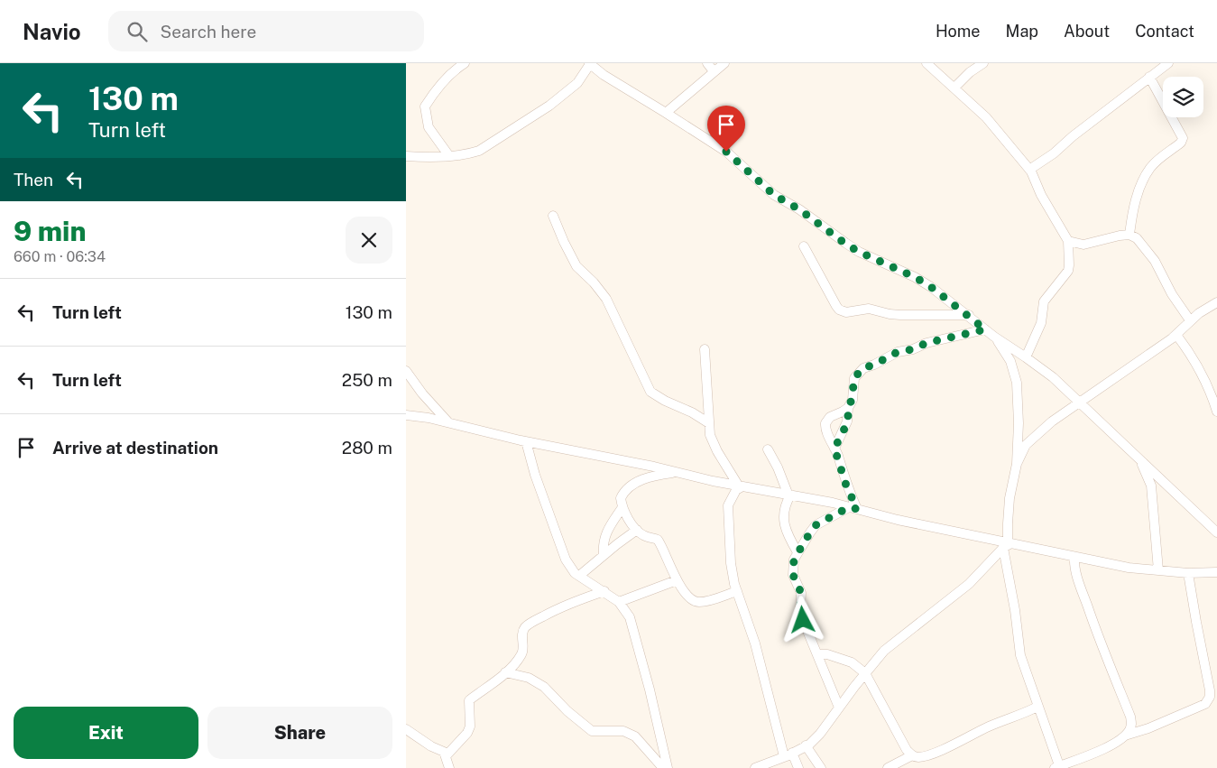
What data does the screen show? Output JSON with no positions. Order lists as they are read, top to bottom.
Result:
{
  "page": {
    "header": "Navio",
    "search": "Search here",
    "nav": [
      "Home",
      "Map",
      "About",
      "Contact"
    ],
    "turn": ["130 m", "Turn left"],
    "then": "Then",
    "heading": ["9 min", "660 m · 06:34"],
    "list": [
      {
        "name": "Turn left",
        "value": "130 m"
      },
      {
        "name": "Turn left",
        "value": "250 m"
      },
      {
        "name": "Arrive at destination",
        "value": "280 m"
      }
    ],
    "buttons": ["Exit", "Share"]
  }
}
